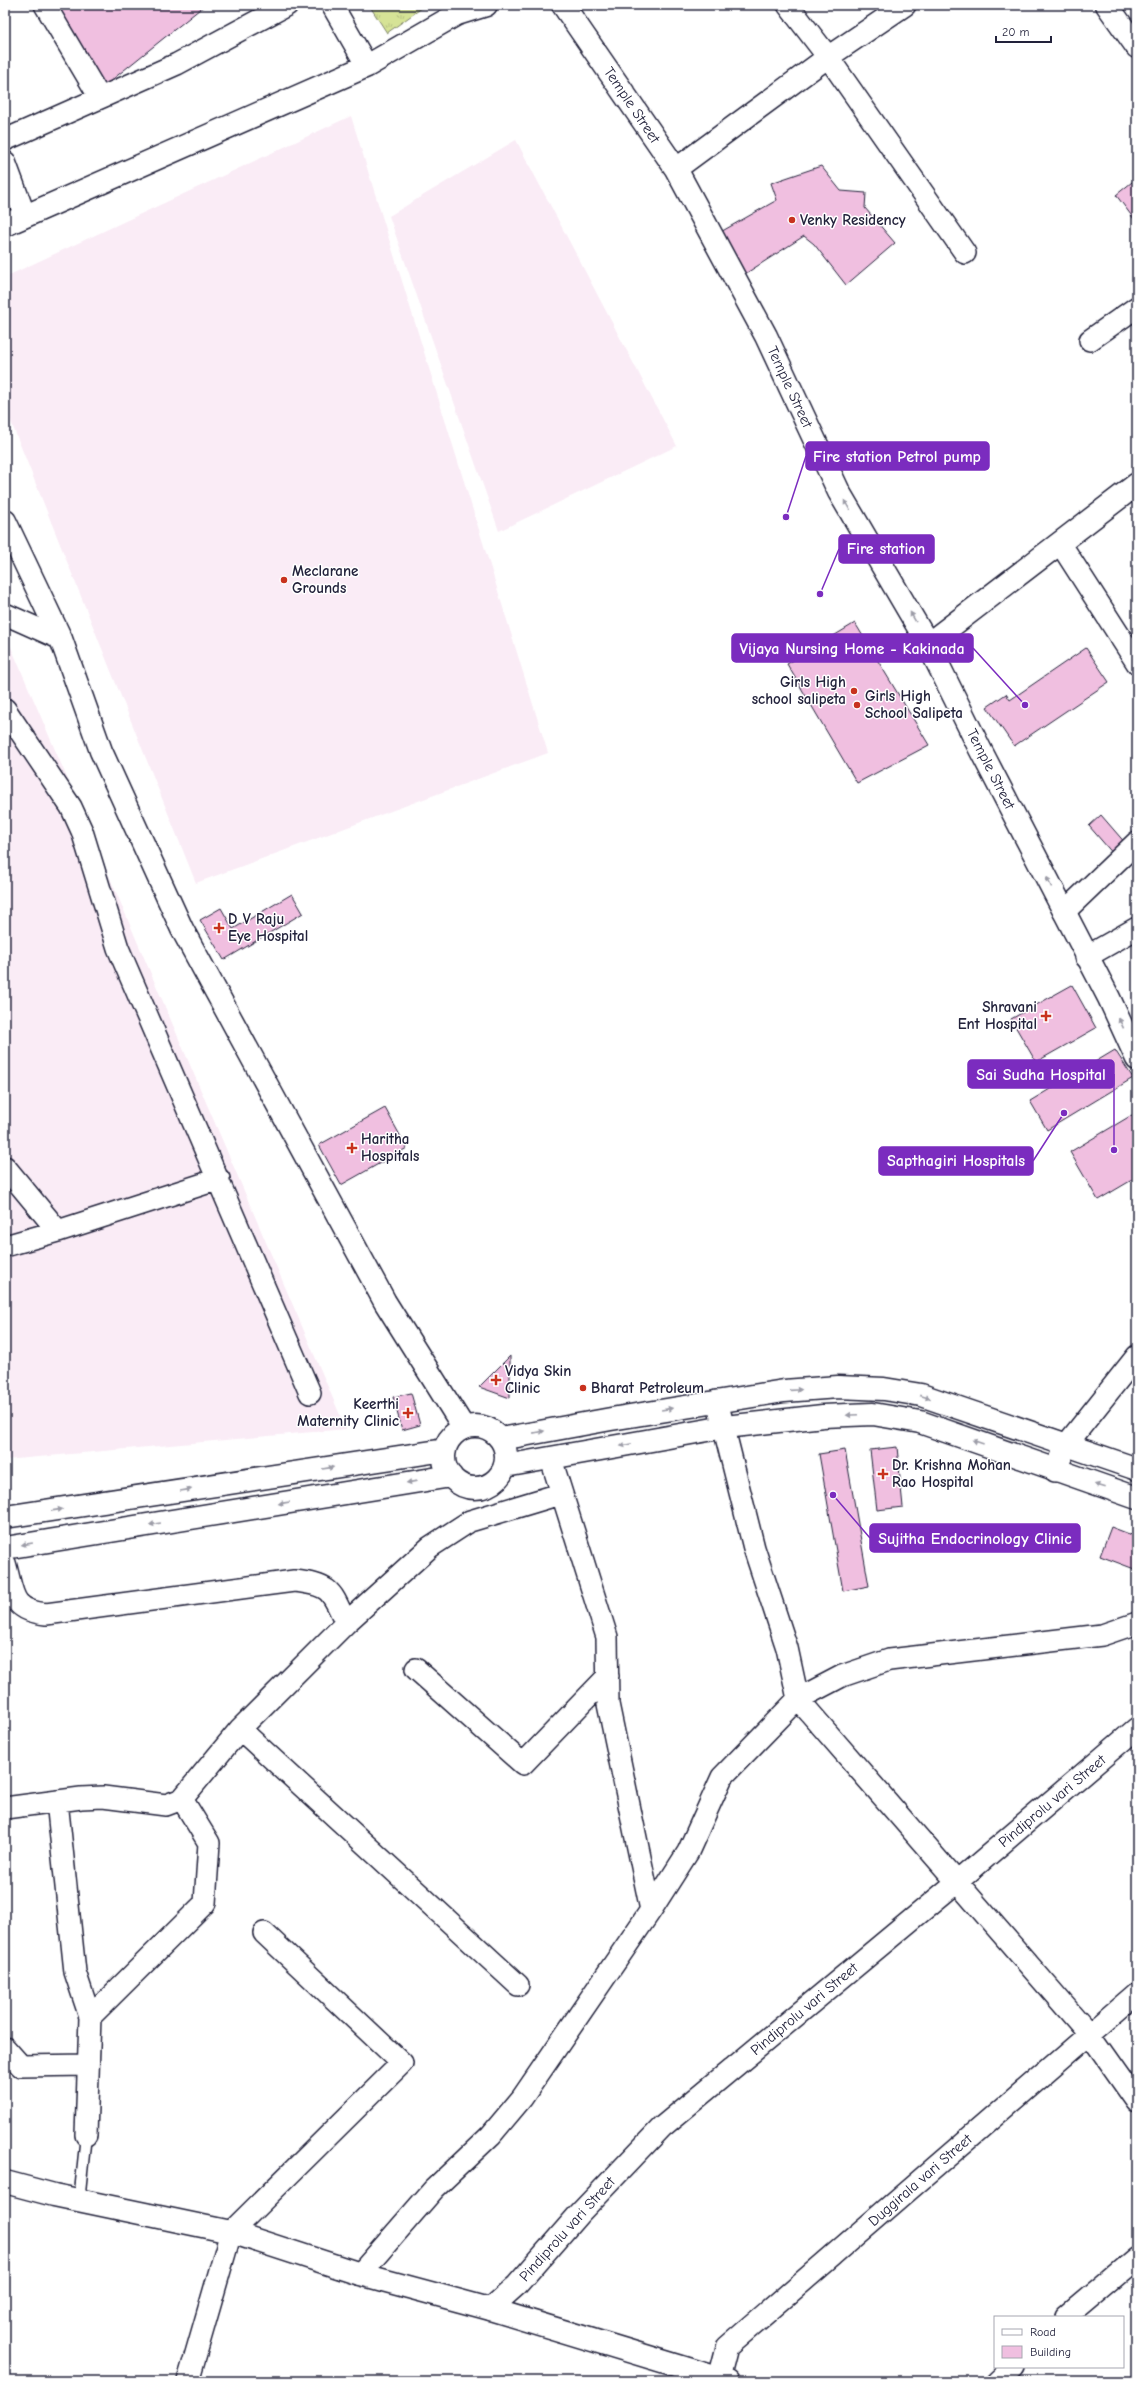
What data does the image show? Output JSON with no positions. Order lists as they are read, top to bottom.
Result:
{
  "streets": {
    "main road": ["Temple Street"],
    "street": ["Pindiprolu vari Street", "Duggirala vari Street"]
  },
  "one_way": ["Temple Street"],
  "places": {
    "other": [
      "Venky Residency",
      "Fire station Petrol pump",
      "Meclarane Grounds",
      "Fire station",
      "Girls High school salipeta",
      "Girls High School Salipeta",
      "Vijaya Nursing Home - Kakinada",
      "Sapthagiri Hospitals",
      "Sai Sudha Hospital",
      "Bharat Petroleum",
      "Sujitha Endocrinology Clinic"
    ],
    "health": [
      "D V Raju Eye Hospital",
      "Shravani Ent Hospital",
      "Haritha Hospitals",
      "Vidya Skin Clinic",
      "Keerthi Maternity Clinic",
      "Dr. Krishna Mohan Rao Hospital"
    ]
  },
  "legend": ["Road", "Building"],
  "scale_bar": "20 m"
}
